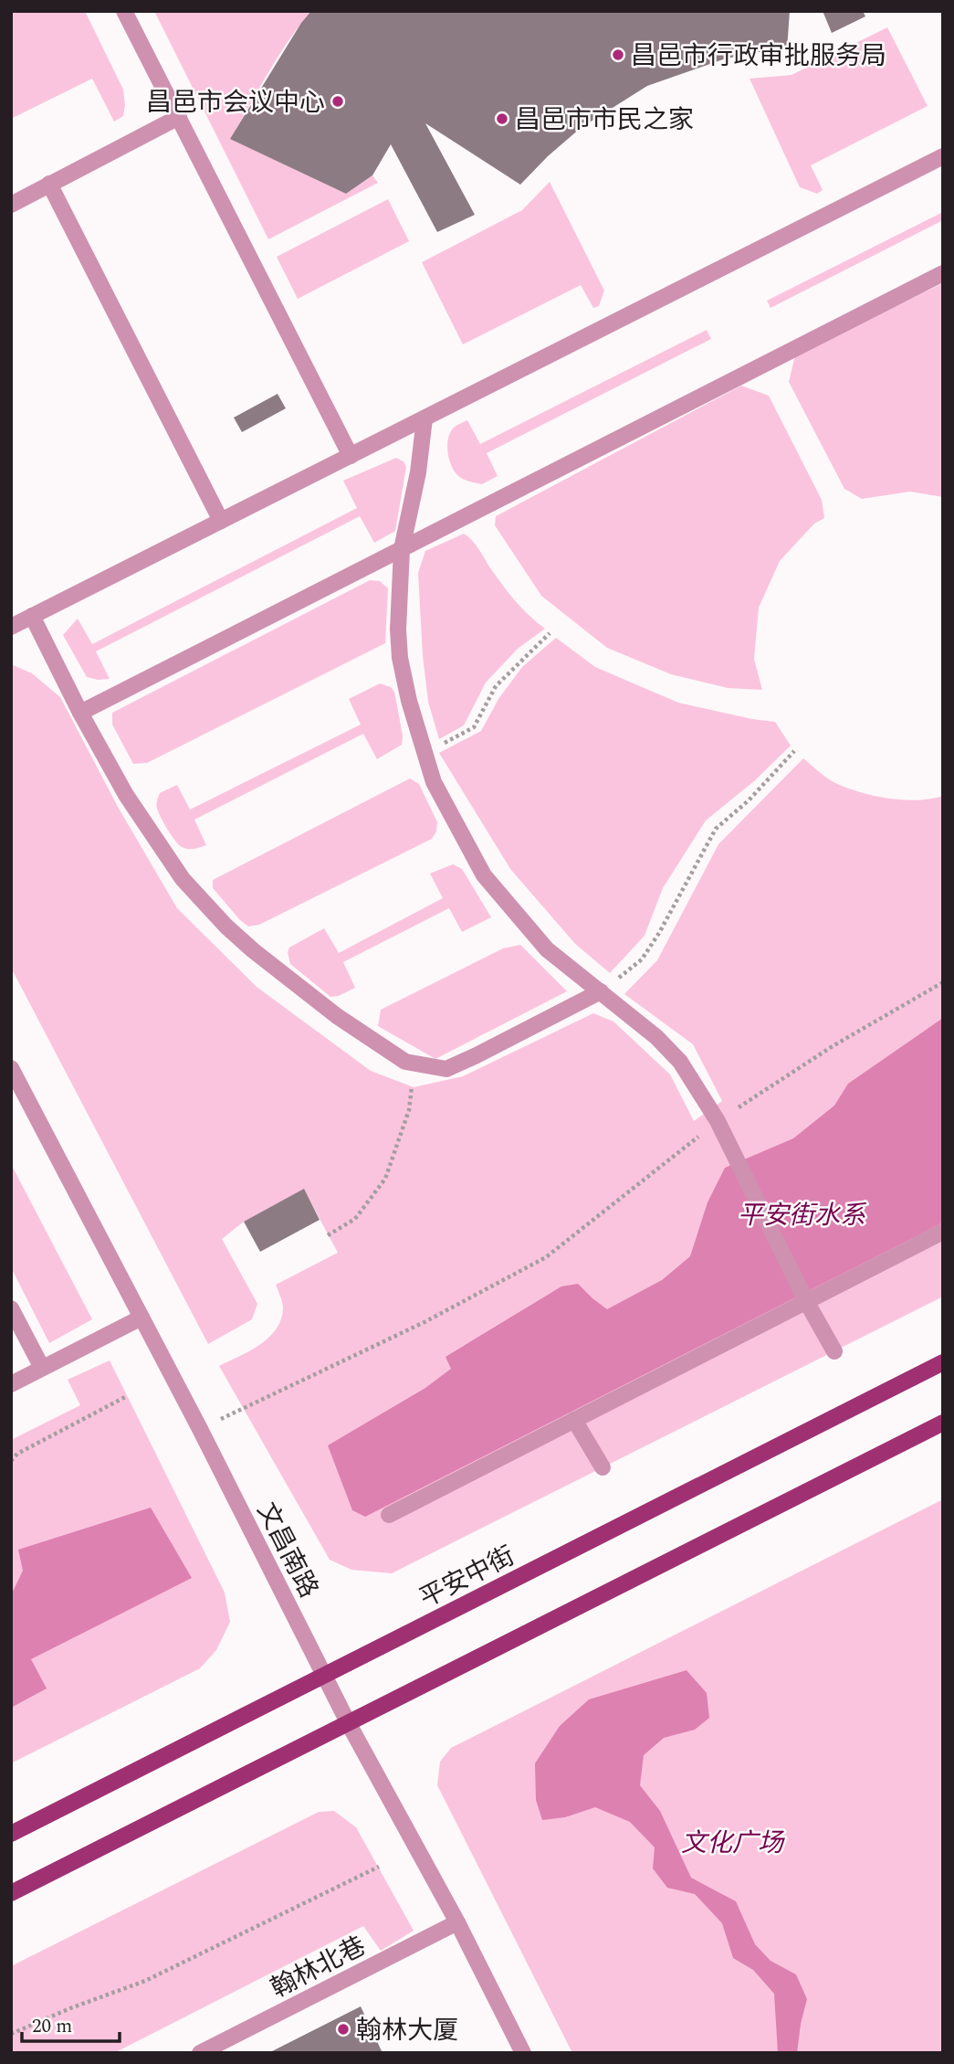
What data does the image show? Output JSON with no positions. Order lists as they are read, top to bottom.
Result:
{
  "streets": {
    "main road": ["平安中街"],
    "street": ["文昌南路", "翰林北巷"]
  },
  "crossings": [
    ["文昌南路", "平安中街"],
    ["文昌南路", "翰林北巷"]
  ],
  "parks": ["平安街水系", "文化广场"],
  "places": [
    "昌邑市行政审批服务局",
    "昌邑市会议中心",
    "昌邑市市民之家",
    "翰林大厦"
  ],
  "scale_bar": "20 m"
}
